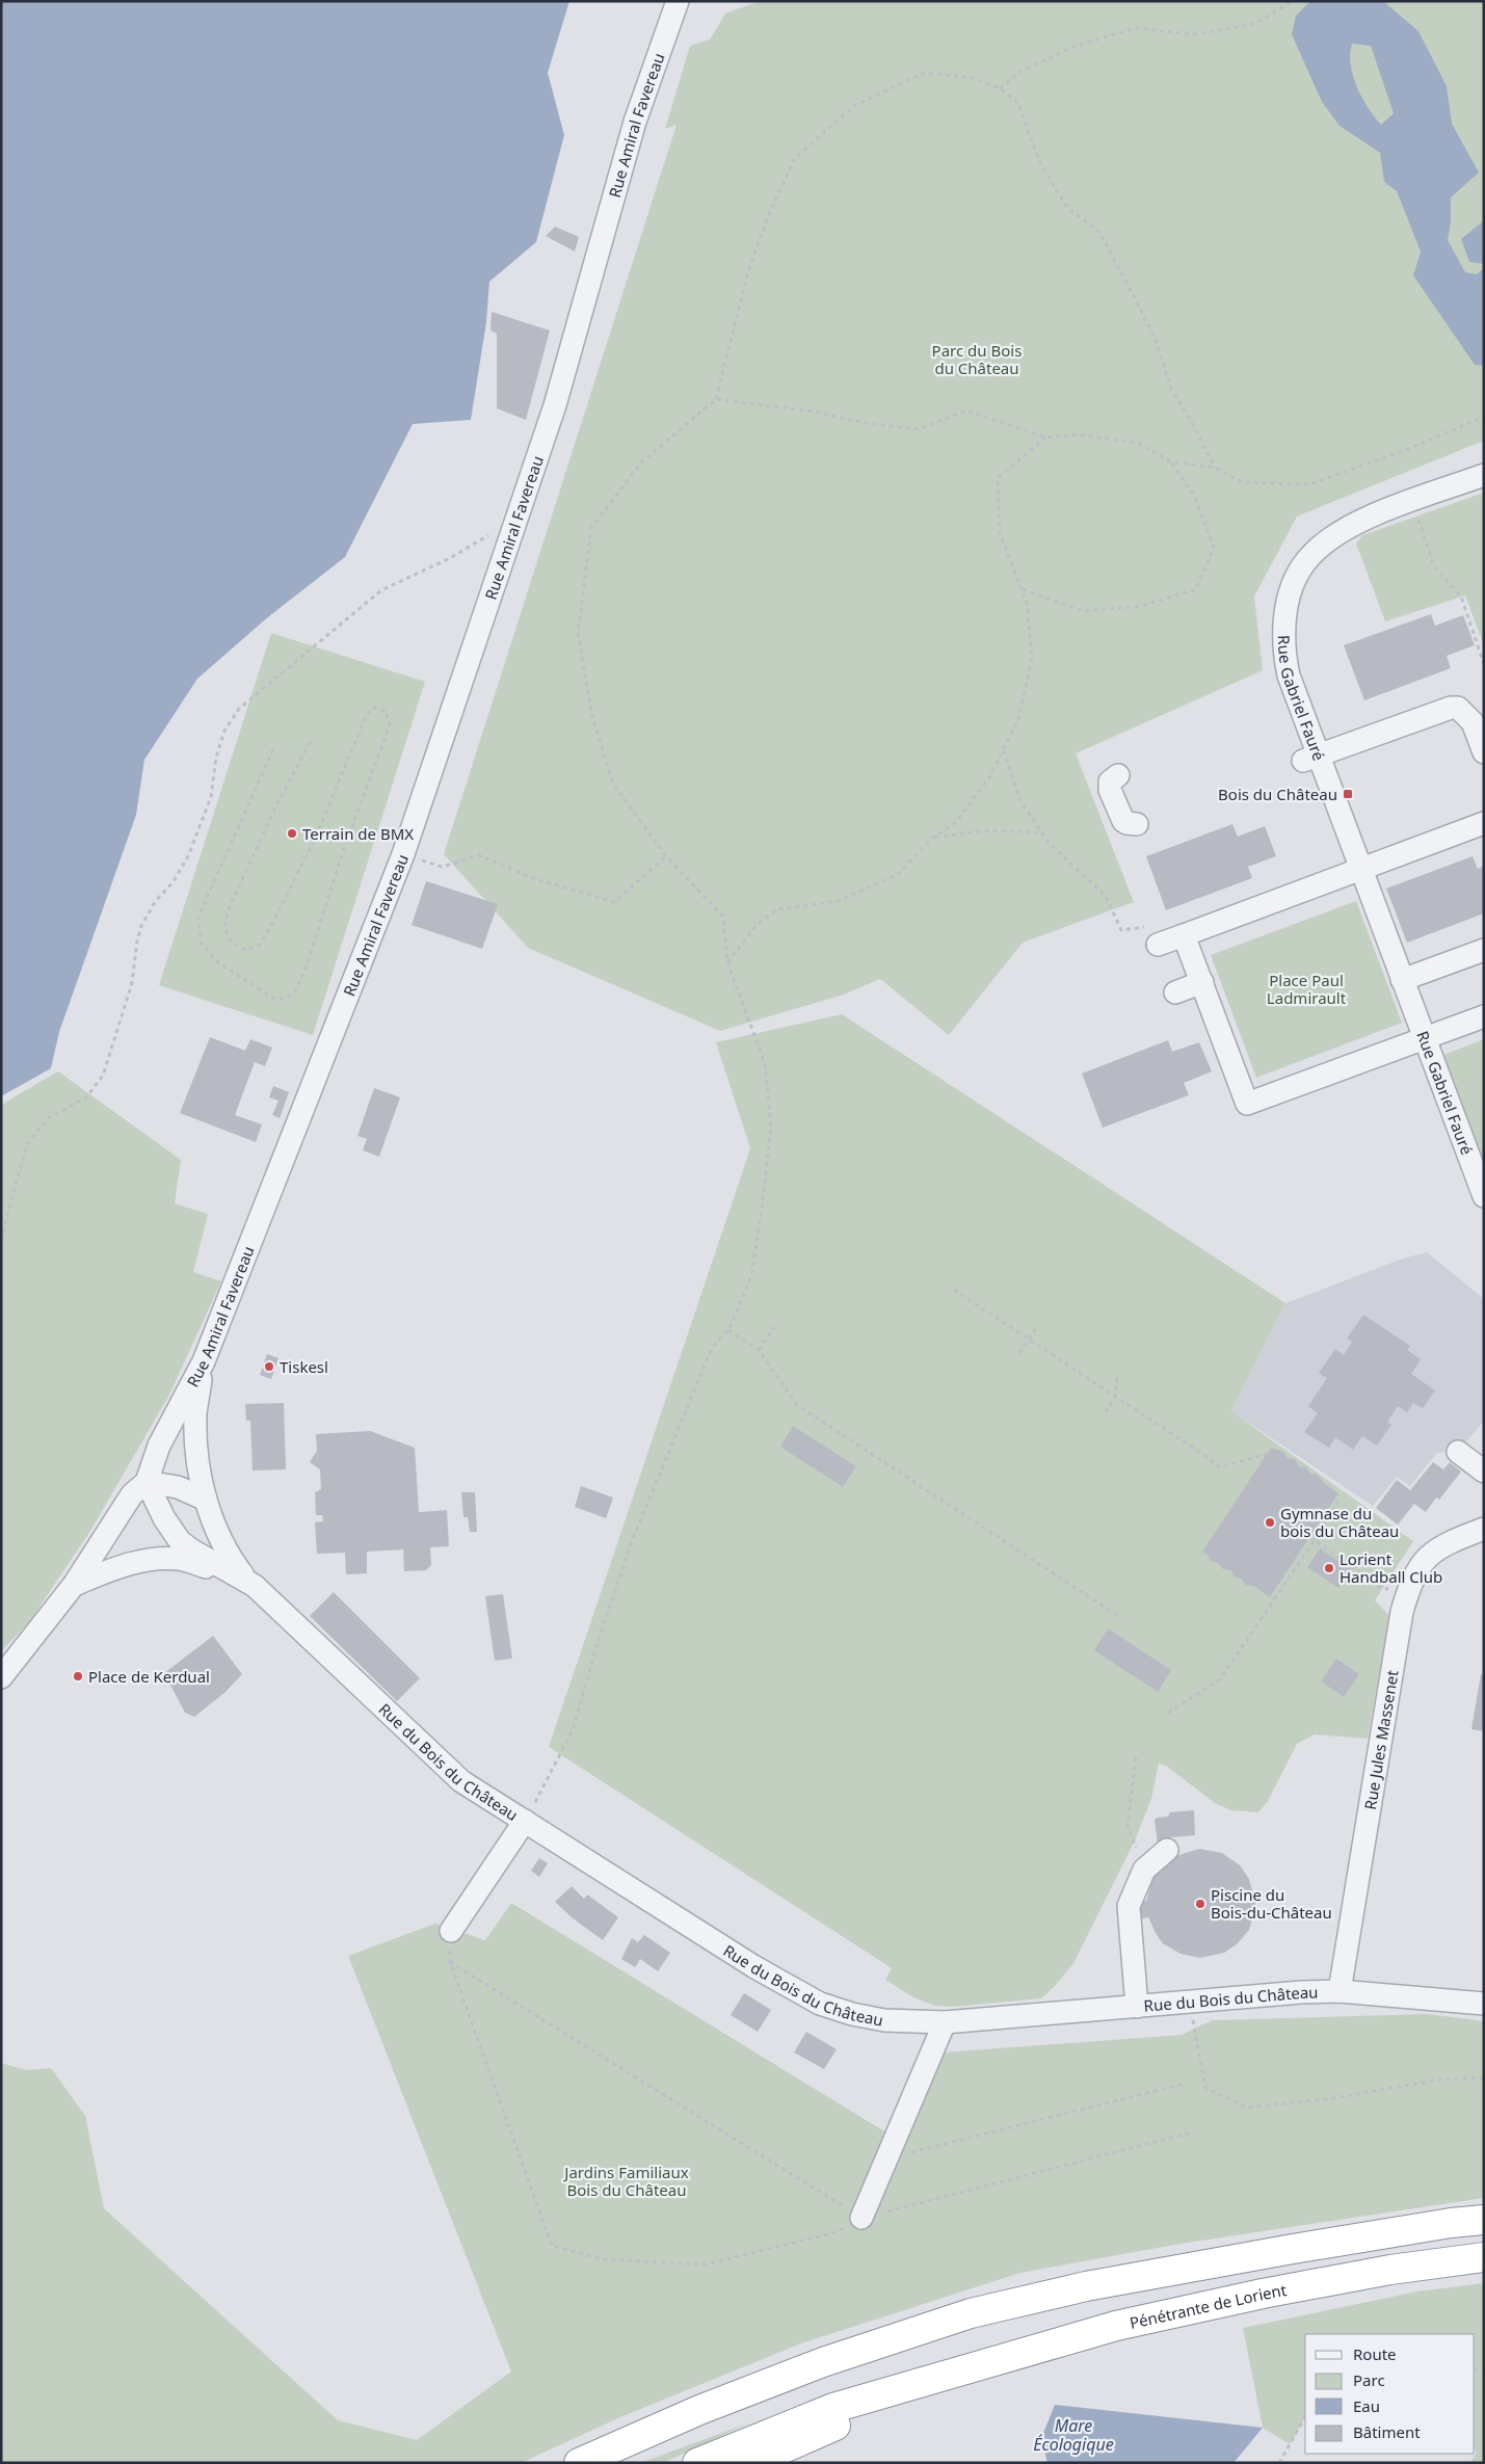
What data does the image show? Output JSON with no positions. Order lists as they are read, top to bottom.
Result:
{
  "streets": {
    "highway": ["Pénétrante de Lorient"],
    "street": [
      "Rue Amiral Favereau",
      "Rue Gabriel Fauré",
      "Rue Jules Massenet",
      "Rue du Bois du Château"
    ]
  },
  "crossings": [
    ["Rue Amiral Favereau", "Rue du Bois du Château"],
    ["Rue Jules Massenet", "Rue du Bois du Château"]
  ],
  "water": ["Mare Écologique"],
  "parks": ["Parc du Bois du Château", "Place Paul Ladmirault", "Jardins Familiaux Bois du Château"],
  "places": {
    "transit": ["Bois du Château"],
    "other": [
      "Terrain de BMX",
      "Tiskesl",
      "Gymnase du bois du Château",
      "Lorient Handball Club",
      "Place de Kerdual",
      "Piscine du Bois-du-Château"
    ]
  },
  "legend": [
    "Route",
    "Parc",
    "Eau",
    "Bâtiment"
  ]
}
